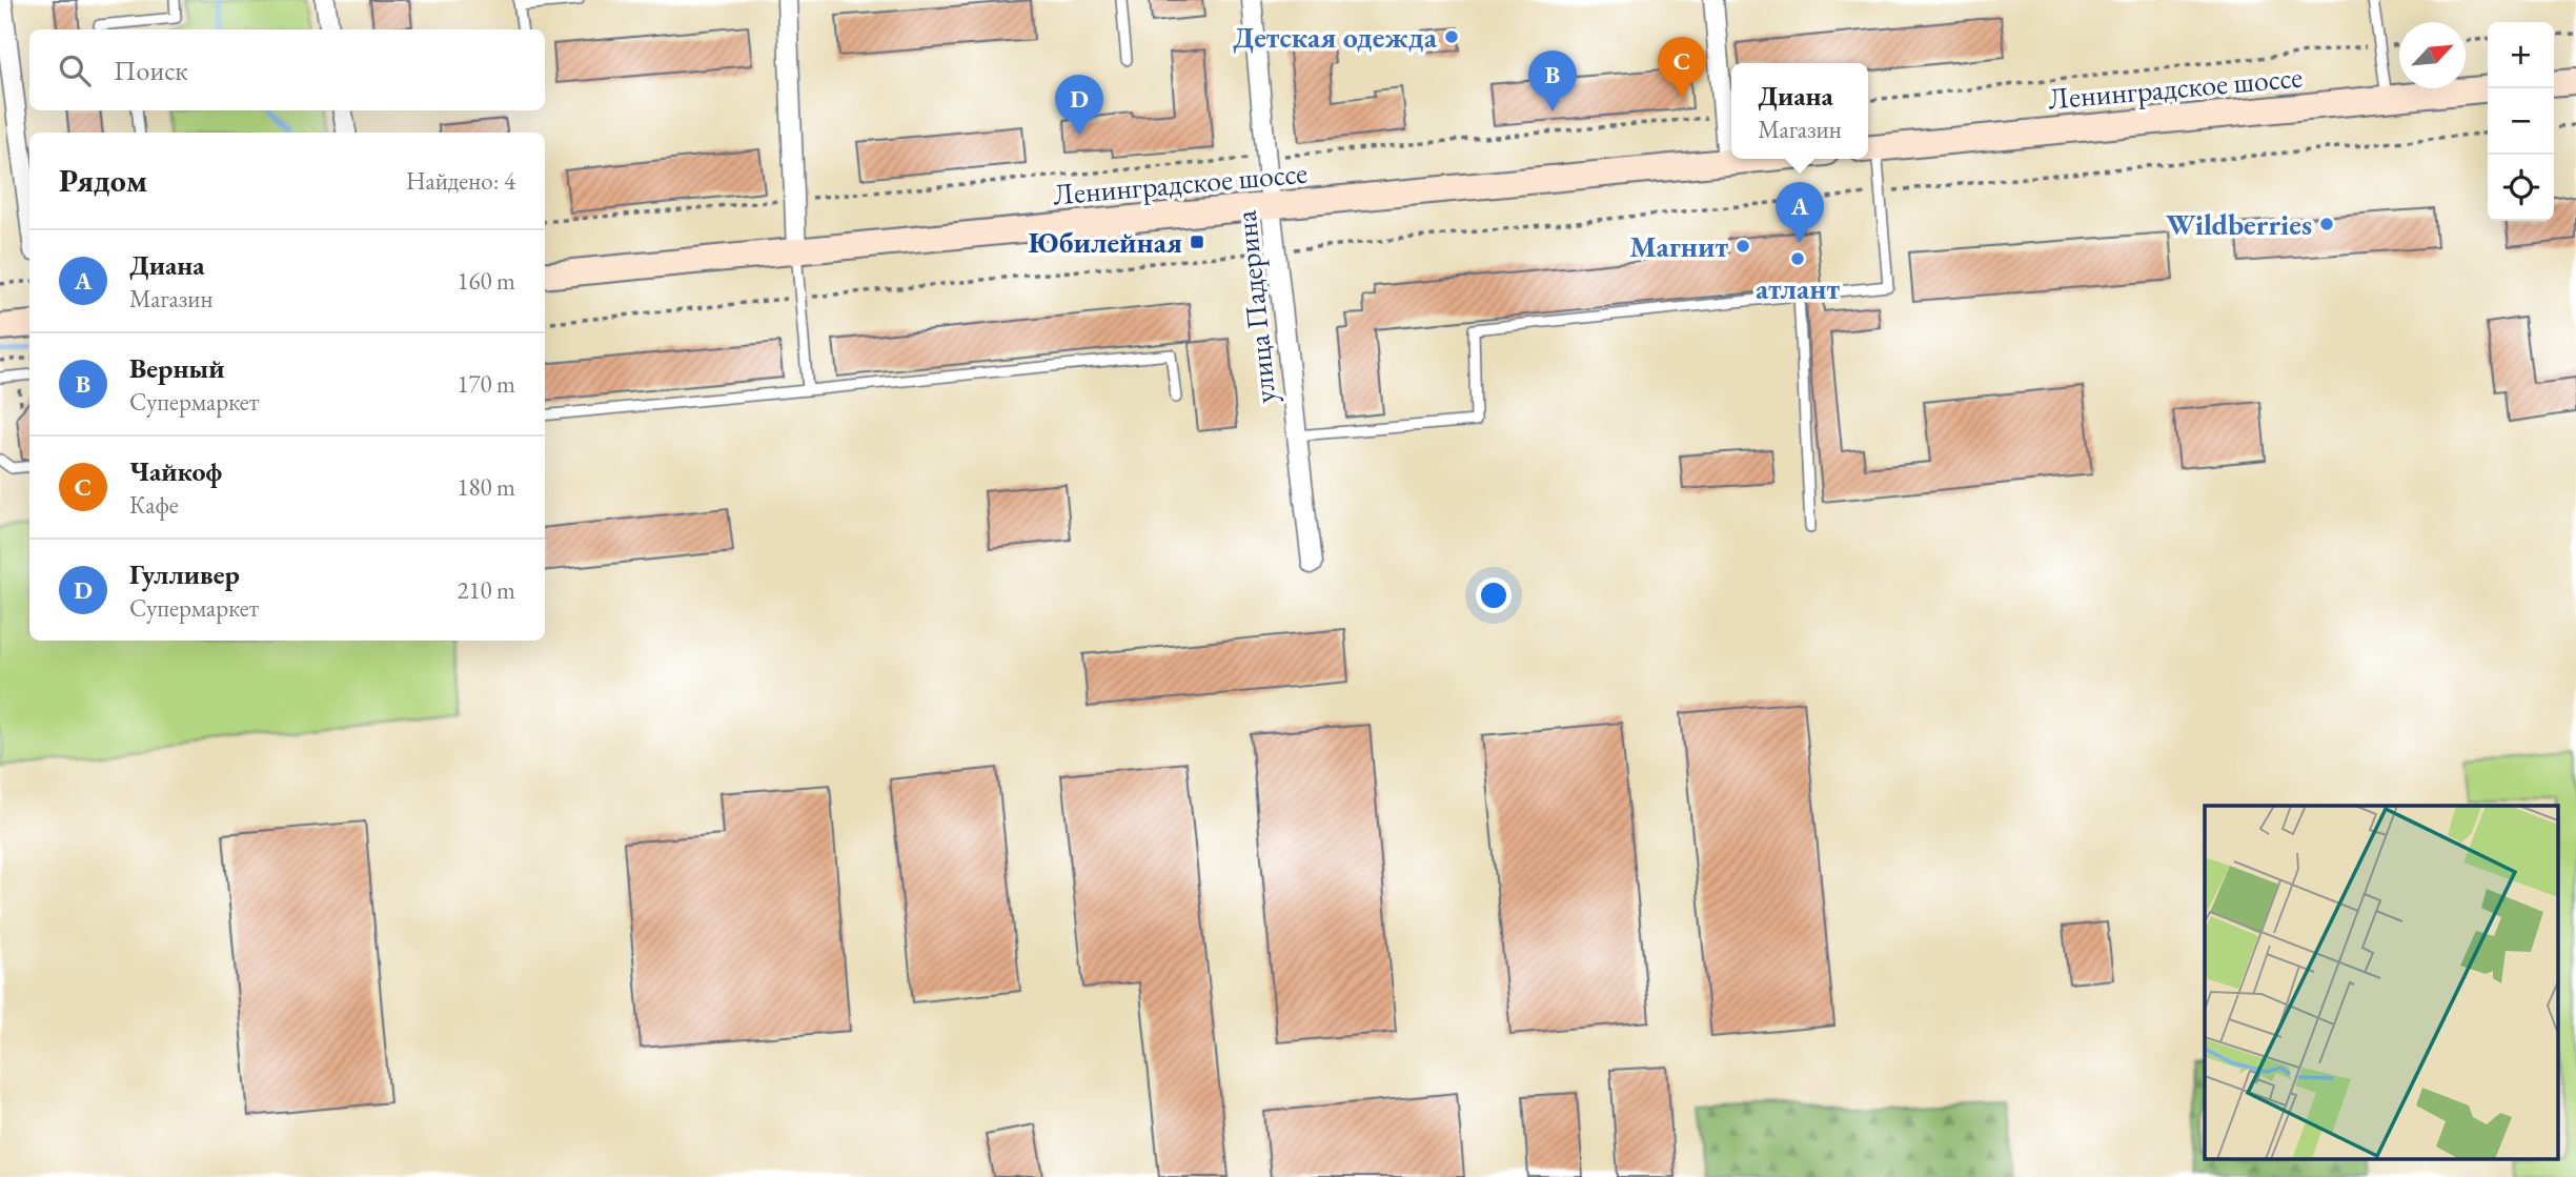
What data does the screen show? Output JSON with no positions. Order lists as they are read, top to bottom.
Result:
{
  "streets": {
    "main road": ["Ленинградское шоссе"],
    "street": ["улица Падерина"]
  },
  "crossings": [
    ["Ленинградское шоссе", "улица Падерина"]
  ],
  "places": {
    "other": [
      "Детская одежда",
      "Wildberries",
      "Магнит",
      "атлант"
    ],
    "transit": ["Юбилейная"]
  },
  "north": "top right",
  "page": {
    "map_buttons": ["+", "−"],
    "search": "Поиск",
    "pins": [
      "C",
      "B",
      "D",
      "A"
    ],
    "popup": ["Диана", "Магазин"],
    "heading": ["Рядом", "Найдено: 4"],
    "list": [
      {
        "mark": "A",
        "name": "Диана",
        "note": "Магазин",
        "value": "160 m"
      },
      {
        "mark": "B",
        "name": "Верный",
        "note": "Супермаркет",
        "value": "170 m"
      },
      {
        "mark": "C",
        "name": "Чайкоф",
        "note": "Кафе",
        "value": "180 m"
      },
      {
        "mark": "D",
        "name": "Гулливер",
        "note": "Супермаркет",
        "value": "210 m"
      }
    ]
  }
}
